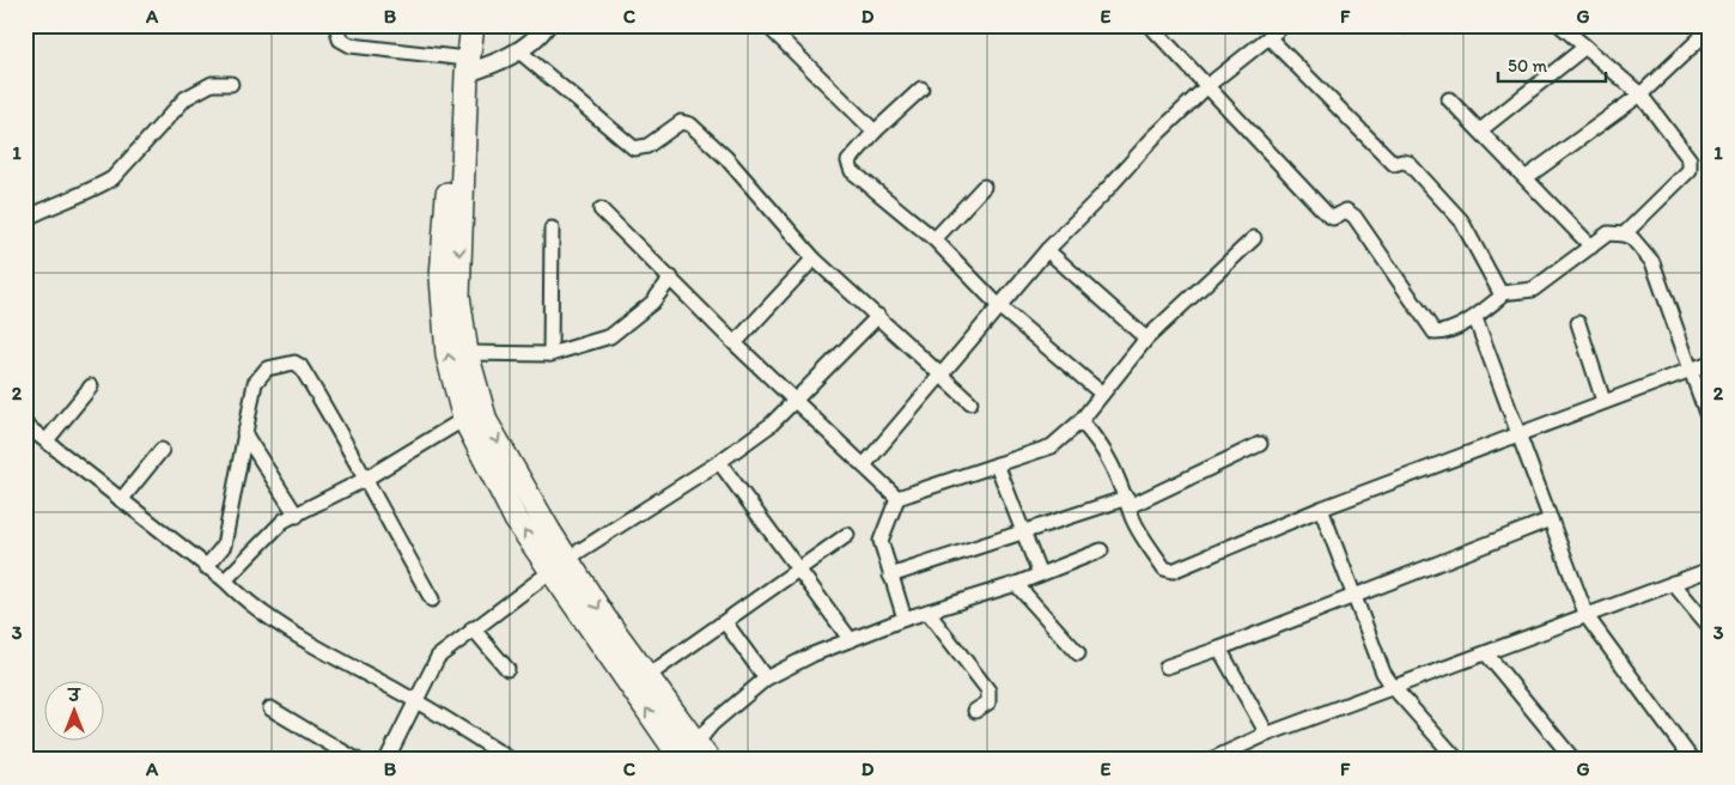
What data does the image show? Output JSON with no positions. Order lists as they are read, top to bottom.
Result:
{
  "scale_bar": "50 m",
  "north": "top",
  "grid": {
    "columns": [
      "A",
      "B",
      "C",
      "D",
      "E",
      "F",
      "G"
    ],
    "rows": ["1", "2", "3"]
  }
}
